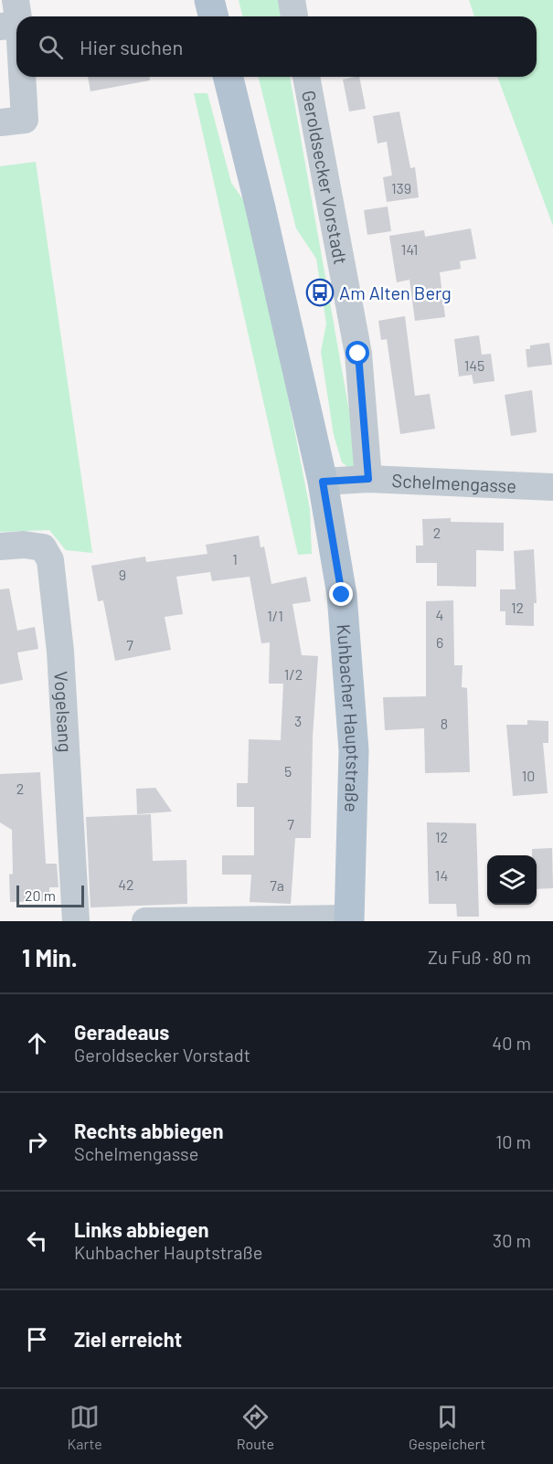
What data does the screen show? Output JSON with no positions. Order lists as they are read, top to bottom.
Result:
{
  "streets": {
    "main road": ["Kuhbacher Hauptstraße"],
    "street": ["Geroldsecker Vorstadt", "Schelmengasse", "Vogelsang"]
  },
  "crossings": [
    ["Geroldsecker Vorstadt", "Schelmengasse"],
    ["Schelmengasse", "Kuhbacher Hauptstraße"]
  ],
  "places": {
    "bus stop": ["Am Alten Berg"]
  },
  "house_numbers": [
    "139",
    "141",
    "145",
    "2",
    "1",
    "9",
    "12",
    "4",
    "1/1",
    "6",
    "7",
    "1/2",
    "3",
    "8",
    "5",
    "10",
    "2",
    "7",
    "12",
    "14",
    "42",
    "7a"
  ],
  "scale_bar": "20 m",
  "page": {
    "search": "Hier suchen",
    "scale": "20 m",
    "heading": ["1 Min.", "Zu Fuß · 80 m"],
    "list": [
      ["Geradeaus", "Geroldsecker Vorstadt", "40 m"],
      ["Rechts abbiegen", "Schelmengasse", "10 m"],
      ["Links abbiegen", "Kuhbacher Hauptstraße", "30 m"],
      "Ziel erreicht"
    ],
    "nav": ["Karte", "Route", "Gespeichert"]
  }
}
